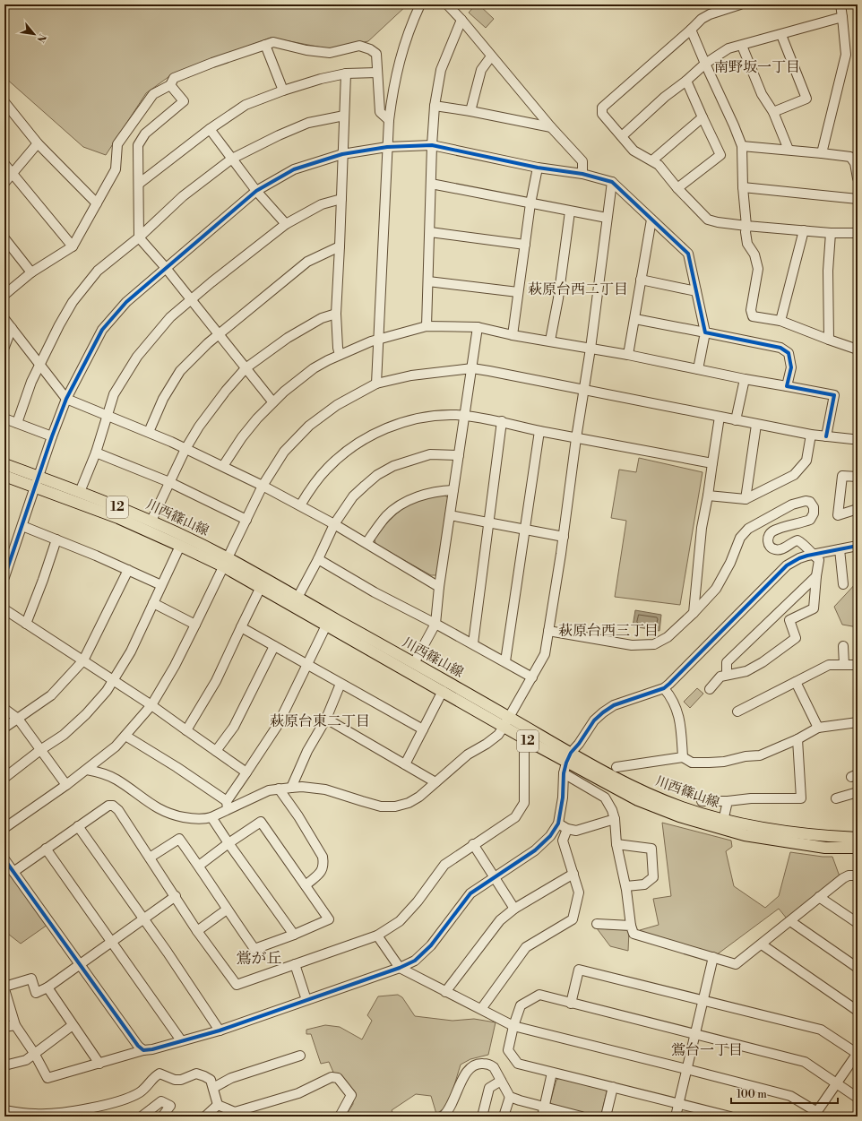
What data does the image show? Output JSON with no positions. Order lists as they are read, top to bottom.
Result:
{
  "streets": {
    "main road": ["12", "川西篠山線"]
  },
  "districts": [
    "南野坂一丁目",
    "萩原台西二丁目",
    "萩原台西三丁目",
    "萩原台東二丁目",
    "鴬が丘",
    "鴬台一丁目"
  ],
  "scale_bar": "100 m",
  "north": "bottom right"
}
